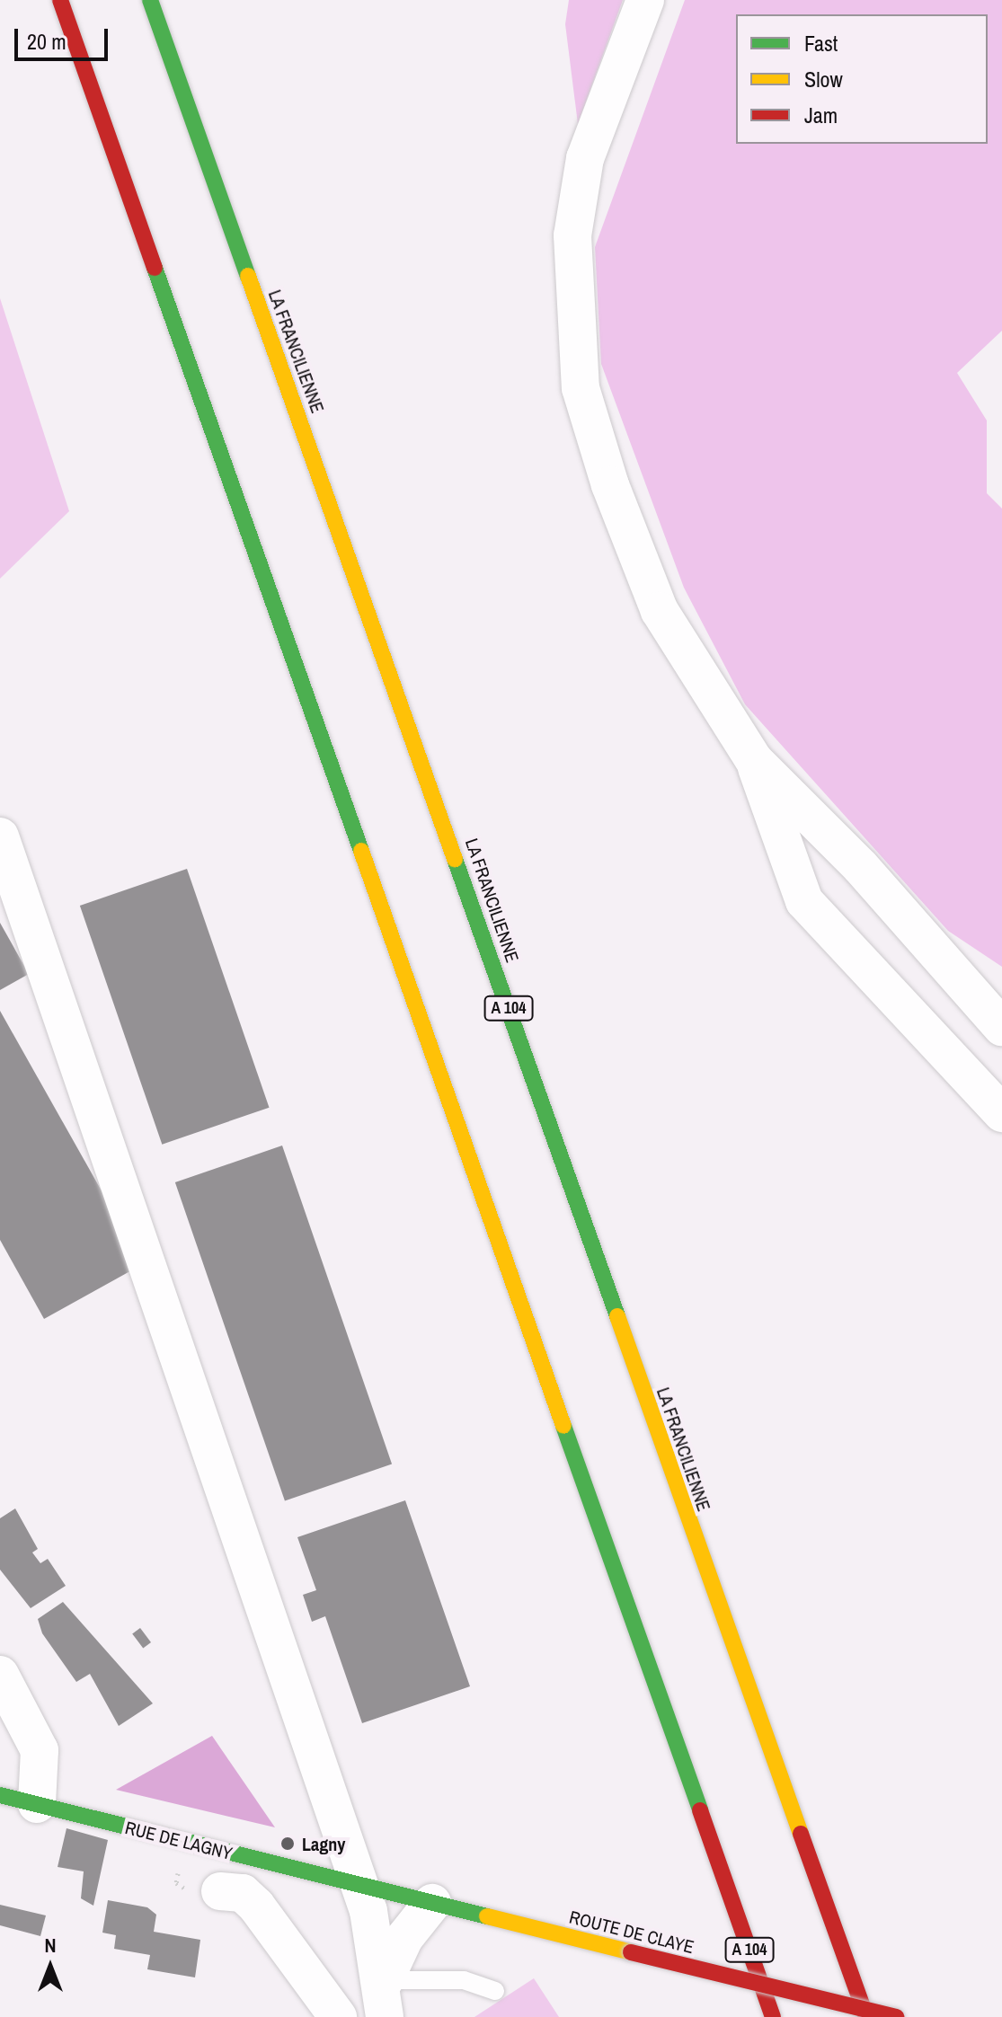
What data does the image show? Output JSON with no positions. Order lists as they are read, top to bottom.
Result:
{
  "streets": {
    "main road": [
      "LA FRANCILIENNE",
      "A 104",
      "RUE DE LAGNY",
      "ROUTE DE CLAYE"
    ]
  },
  "crossings": [
    ["RUE DE LAGNY", "ROUTE DE CLAYE"]
  ],
  "places": ["Lagny"],
  "legend": ["Fast", "Slow", "Jam"],
  "scale_bar": "20 m",
  "north": "top"
}
